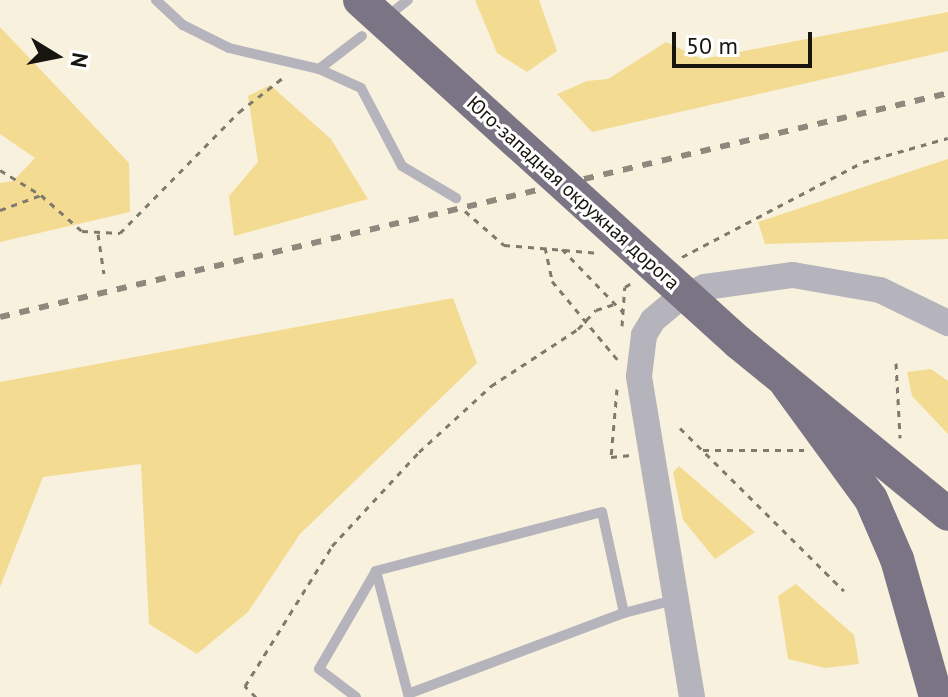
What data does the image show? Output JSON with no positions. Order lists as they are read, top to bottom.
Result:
{
  "streets": {
    "highway": ["Юго-западная окружная дорога"]
  },
  "scale_bar": "50 m",
  "north": "right"
}
